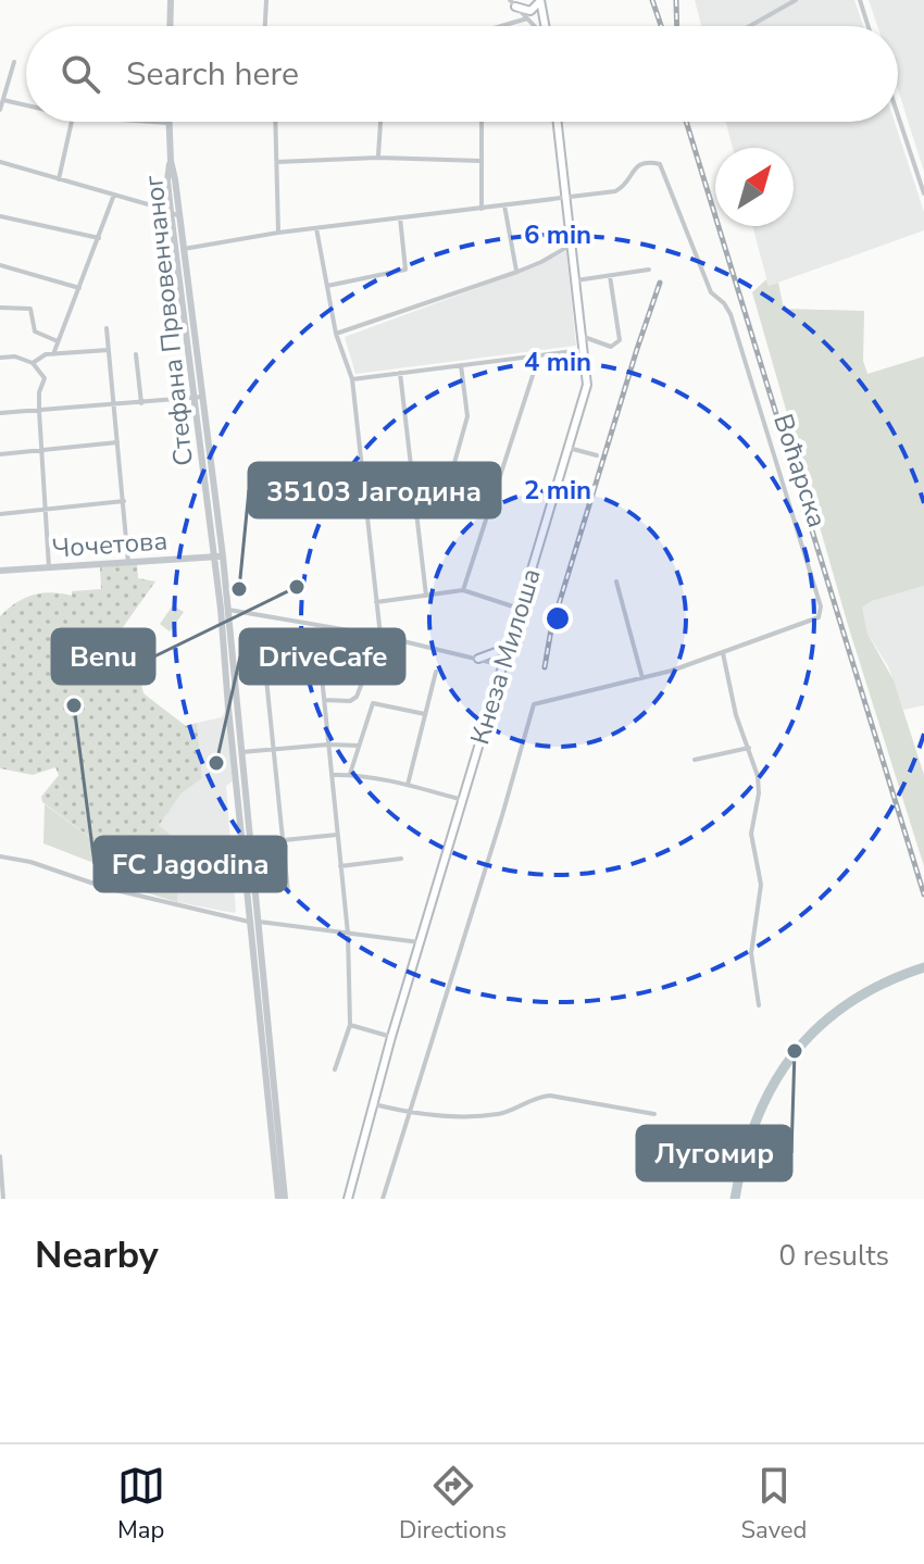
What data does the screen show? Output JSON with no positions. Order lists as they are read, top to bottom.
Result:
{
  "streets": {
    "main road": ["Кнеза Милоша"],
    "street": ["Стефана Првовенчаног", "Воћарска", "Чочетова"]
  },
  "crossings": [
    ["Стефана Првовенчаног", "Чочетова"],
    ["Воћарска", "Кнеза Милоша"]
  ],
  "places": [
    "Benu",
    "35103 Јагодина",
    "FC Jagodina",
    "DriveCafe",
    "Лугомир"
  ],
  "north": "top right",
  "page": {
    "search": "Search here",
    "heading": ["Nearby", "0 results"],
    "nav": ["Map", "Directions", "Saved"]
  },
  "rings": ["6 min", "4 min", "2 min"]
}
